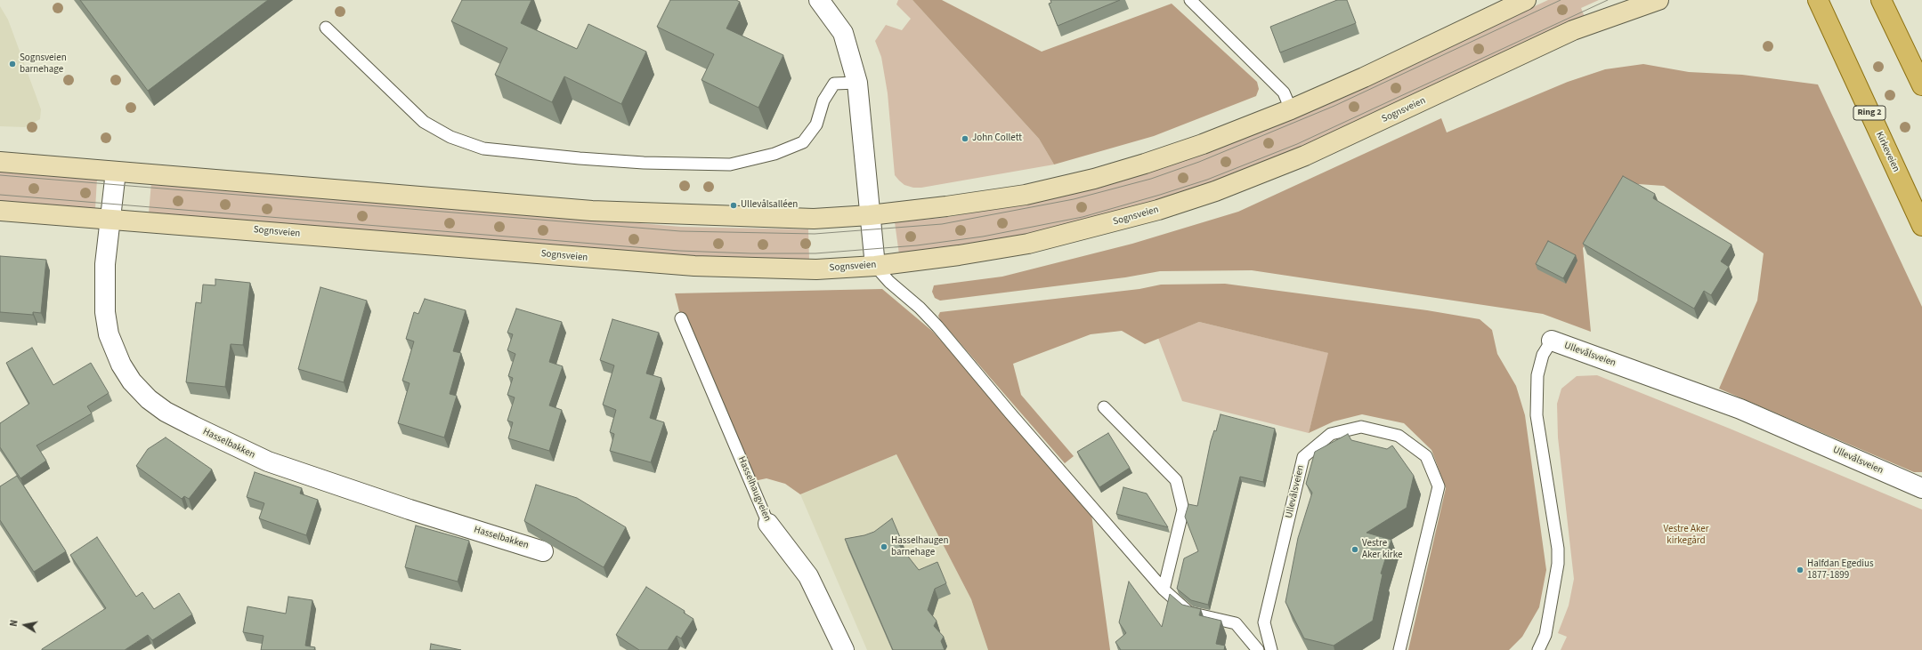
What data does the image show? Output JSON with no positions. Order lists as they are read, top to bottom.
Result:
{
  "streets": {
    "main road": ["Sognsveien", "Ring 2", "Kirkeveien"],
    "street": ["Ullevålsveien", "Hasselbakken", "Hasselhaugveien"]
  },
  "crossings": [
    ["Sognsveien", "Hasselbakken"]
  ],
  "parks": ["Vestre Aker kirkegård"],
  "places": [
    "Sognsveien barnehage",
    "John Collett",
    "Ullevålsalléen",
    "Hasselhaugen barnehage",
    "Vestre Aker kirke",
    "Halfdan Egedius 1877-1899"
  ],
  "north": "left"
}
